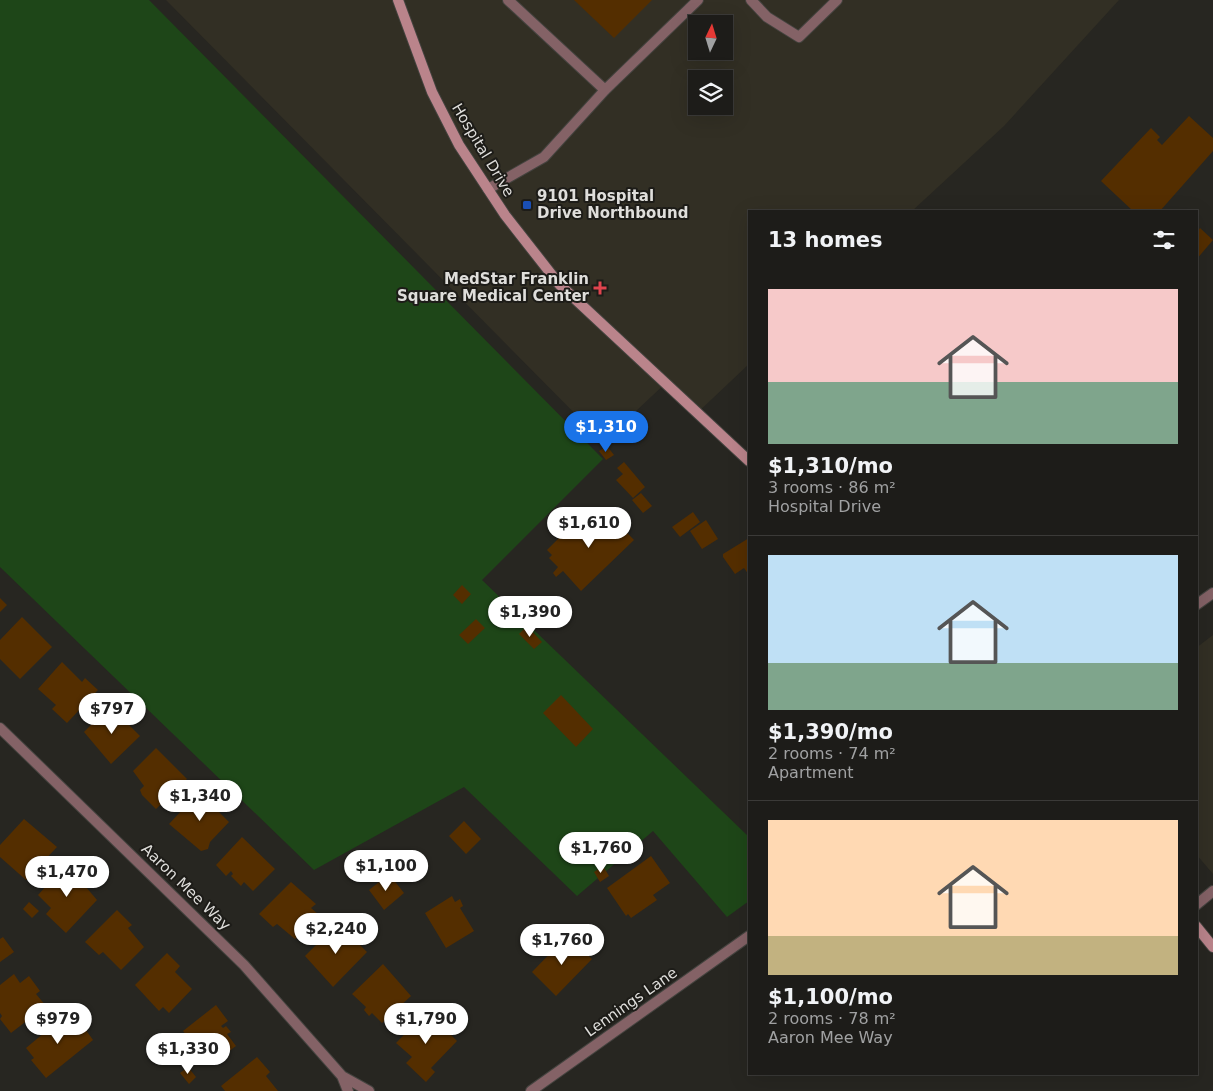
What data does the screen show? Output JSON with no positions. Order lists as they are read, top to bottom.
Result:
{
  "streets": {
    "street": ["Hospital Drive", "Aaron Mee Way", "Lennings Lane"]
  },
  "places": {
    "transit": ["9101 Hospital Drive Northbound"],
    "health": ["MedStar Franklin Square Medical Center"]
  },
  "north": "top",
  "page": {
    "heading": "13 homes",
    "list": [
      {
        "name": "$1,310/mo",
        "note": "3 rooms · 86 m² · Hospital Drive"
      },
      {
        "name": "$1,390/mo",
        "note": "2 rooms · 74 m² · Apartment"
      },
      {
        "name": "$1,100/mo",
        "note": "2 rooms · 78 m² · Aaron Mee Way"
      }
    ],
    "price": [
      "$1,310",
      "$1,610",
      "$1,390",
      "$797",
      "$1,340",
      "$1,760",
      "$1,100",
      "$1,470",
      "$2,240",
      "$1,760",
      "$979",
      "$1,790",
      "$1,330"
    ]
  }
}
